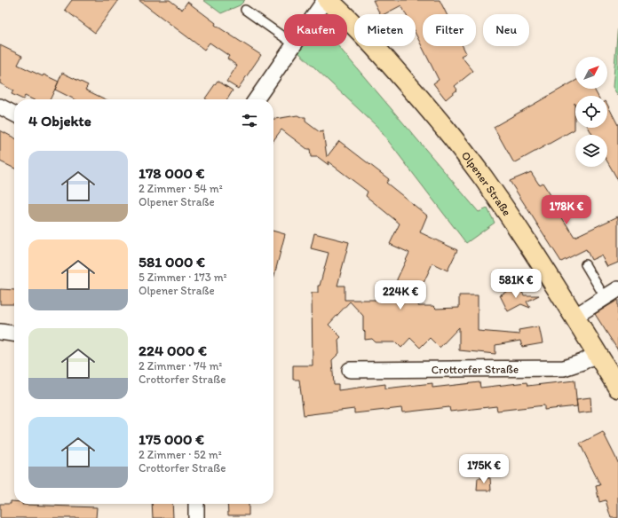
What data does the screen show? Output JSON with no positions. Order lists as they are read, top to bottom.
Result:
{
  "streets": {
    "main road": ["Olpener Straße"],
    "street": ["Crottorfer Straße"]
  },
  "crossings": [
    ["Olpener Straße", "Crottorfer Straße"]
  ],
  "north": "top right",
  "page": {
    "chip": [
      "Kaufen",
      "Mieten",
      "Filter",
      "Neu"
    ],
    "heading": "4 Objekte",
    "list": [
      {
        "name": "178 000 €",
        "note": "2 Zimmer · 54 m² · Olpener Straße"
      },
      {
        "name": "581 000 €",
        "note": "5 Zimmer · 173 m² · Olpener Straße"
      },
      {
        "name": "224 000 €",
        "note": "2 Zimmer · 74 m² · Crottorfer Straße"
      },
      {
        "name": "175 000 €",
        "note": "2 Zimmer · 52 m² · Crottorfer Straße"
      }
    ],
    "price": [
      "178K €",
      "581K €",
      "224K €",
      "175K €"
    ]
  }
}
